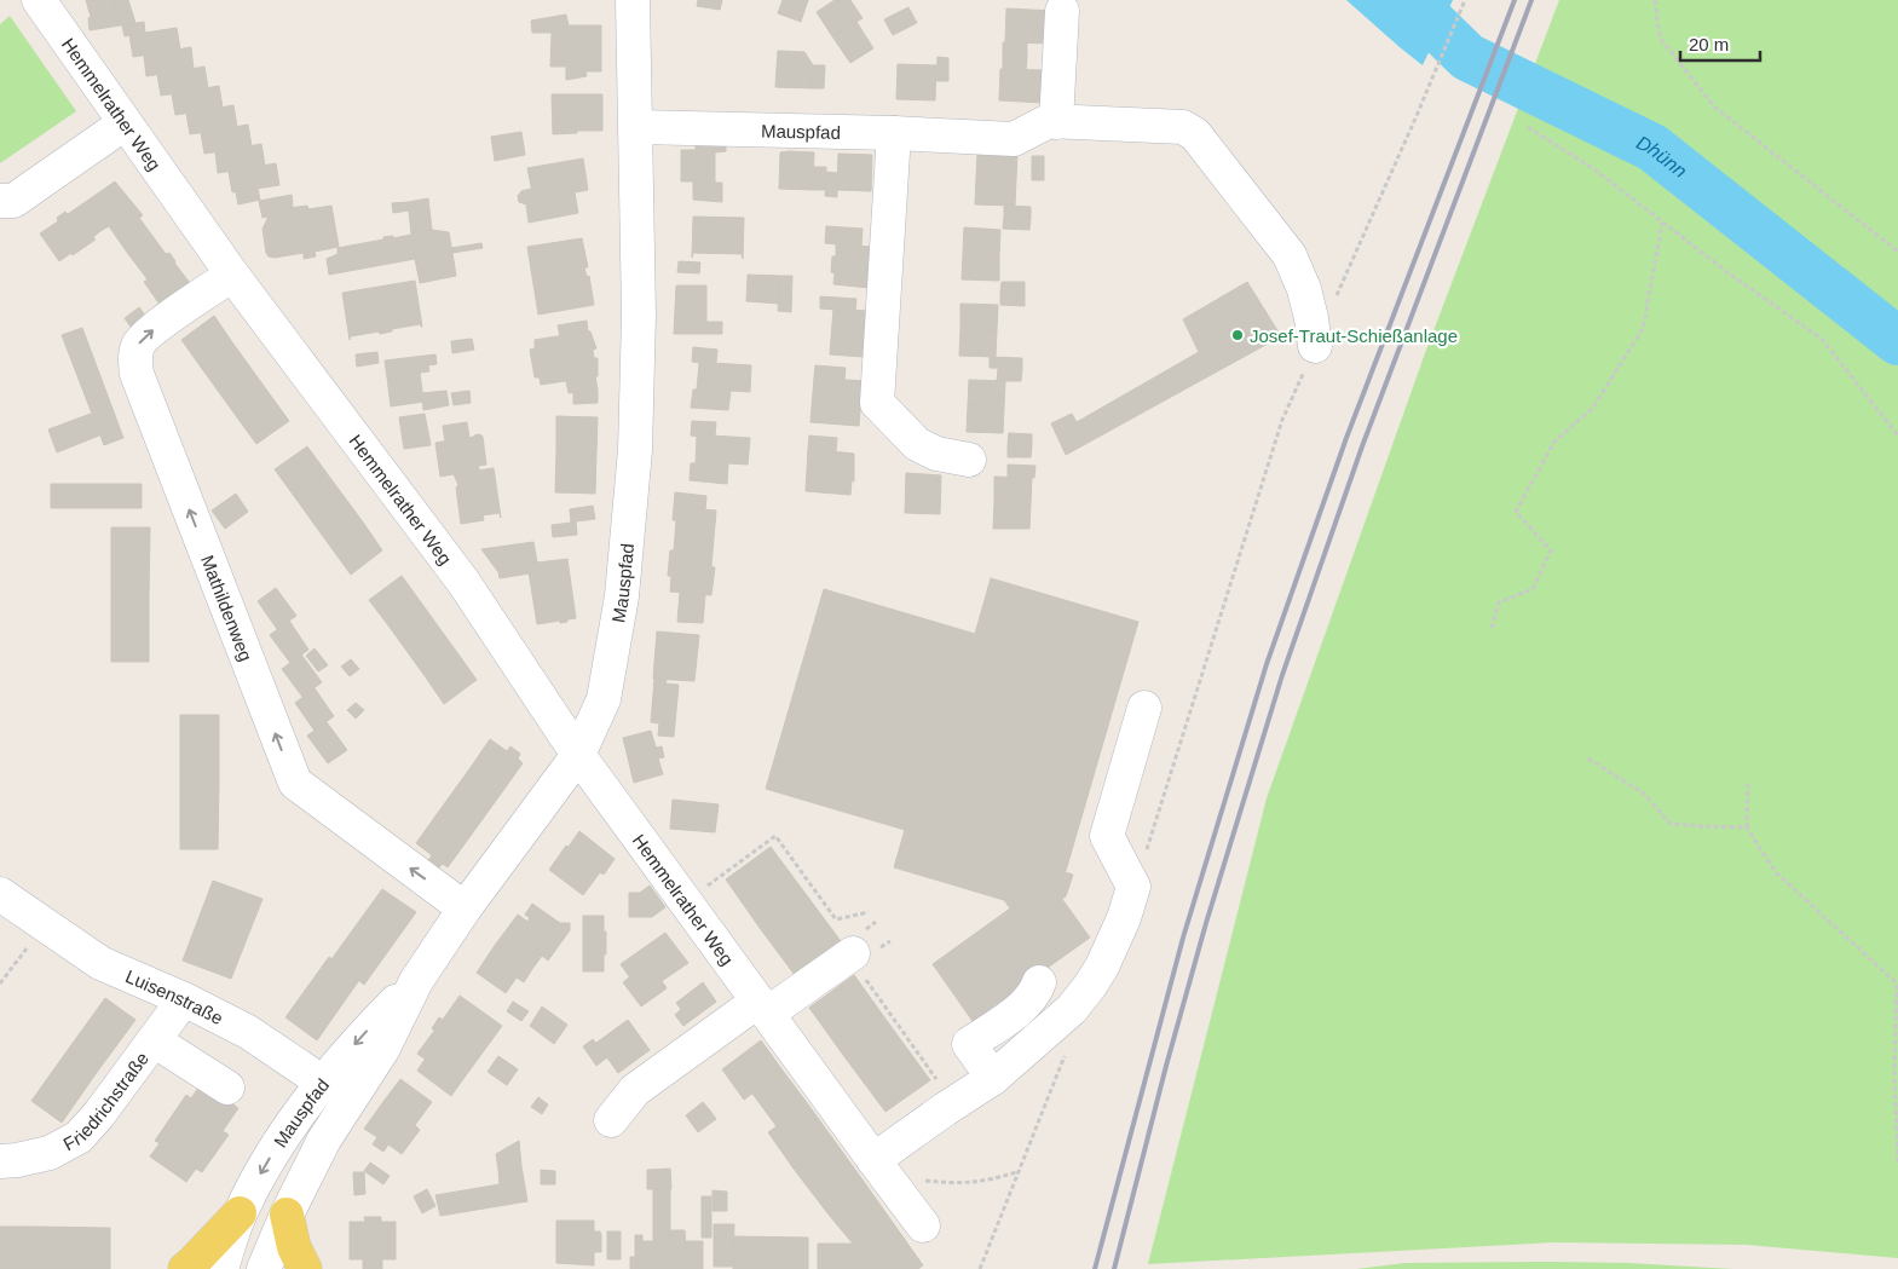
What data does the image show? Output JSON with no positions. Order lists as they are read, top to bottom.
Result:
{
  "streets": {
    "street": [
      "Hemmelrather Weg",
      "Mauspfad",
      "Mathildenweg",
      "Luisenstraße",
      "Friedrichstraße"
    ]
  },
  "crossings": [
    ["Hemmelrather Weg", "Mauspfad"],
    ["Hemmelrather Weg", "Mathildenweg"],
    ["Mauspfad", "Mathildenweg"],
    ["Mauspfad", "Luisenstraße"],
    ["Luisenstraße", "Friedrichstraße"]
  ],
  "one_way": ["Mathildenweg"],
  "water": ["Dhünn"],
  "places": ["Josef-Traut-Schießanlage"],
  "scale_bar": "20 m"
}
